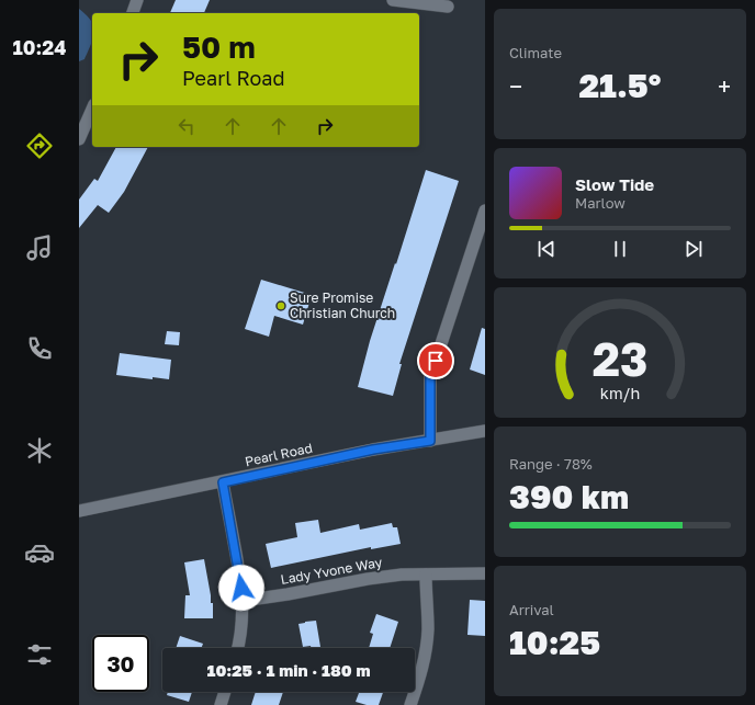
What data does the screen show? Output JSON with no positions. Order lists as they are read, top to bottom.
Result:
{
  "streets": {
    "street": ["Pearl Road", "Lady Yvone Way"]
  },
  "places": ["Sure Promise Christian Church"],
  "page": {
    "tabs": "10:24",
    "tile": [
      "Climate",
      ["Range · 78%", "390 km"],
      ["Arrival", "10:25"]
    ],
    "turn": ["50 m", "Pearl Road"],
    "heat": ["−", "21.5°", "+"],
    "song": ["Slow Tide", "Marlow"],
    "limit": "30",
    "trip": "10:25 · 1 min · 180 m",
    "gauge": ["23", "km/h"]
  }
}
